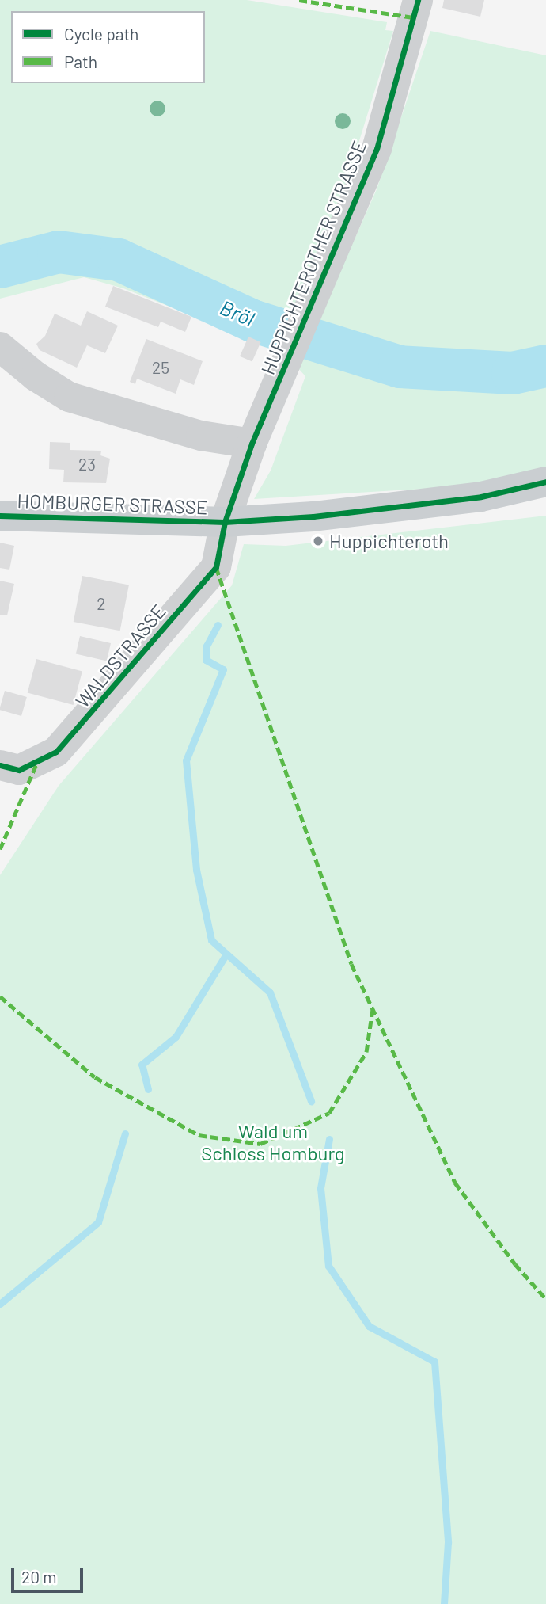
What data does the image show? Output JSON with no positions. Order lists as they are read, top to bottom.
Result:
{
  "streets": {
    "main road": ["HOMBURGER STRASSE"],
    "street": ["HUPPICHTEROTHER STRASSE", "WALDSTRASSE"]
  },
  "crossings": [
    ["HUPPICHTEROTHER STRASSE", "HOMBURGER STRASSE"],
    ["HUPPICHTEROTHER STRASSE", "WALDSTRASSE"],
    ["HOMBURGER STRASSE", "WALDSTRASSE"]
  ],
  "water": ["Bröl"],
  "parks": ["Wald um Schloss Homburg"],
  "places": ["Huppichteroth"],
  "house_numbers": ["25", "23", "2"],
  "legend": ["Cycle path", "Path"],
  "scale_bar": "20 m"
}
